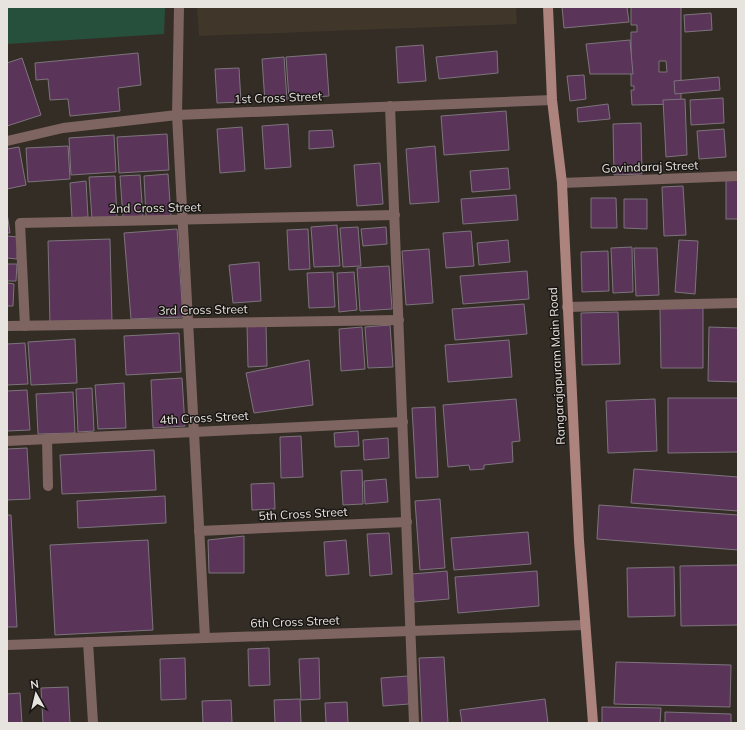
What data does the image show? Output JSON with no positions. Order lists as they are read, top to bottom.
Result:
{
  "streets": {
    "street": [
      "1st Cross Street",
      "Govindaraj Street",
      "2nd Cross Street",
      "3rd Cross Street",
      "Rangarajapuram Main Road",
      "4th Cross Street",
      "5th Cross Street",
      "6th Cross Street"
    ]
  },
  "crossings": [
    ["1st Cross Street", "Rangarajapuram Main Road"],
    ["Govindaraj Street", "Rangarajapuram Main Road"],
    ["2nd Cross Street", "3rd Cross Street"],
    ["Rangarajapuram Main Road", "6th Cross Street"]
  ],
  "north": "top"
}
